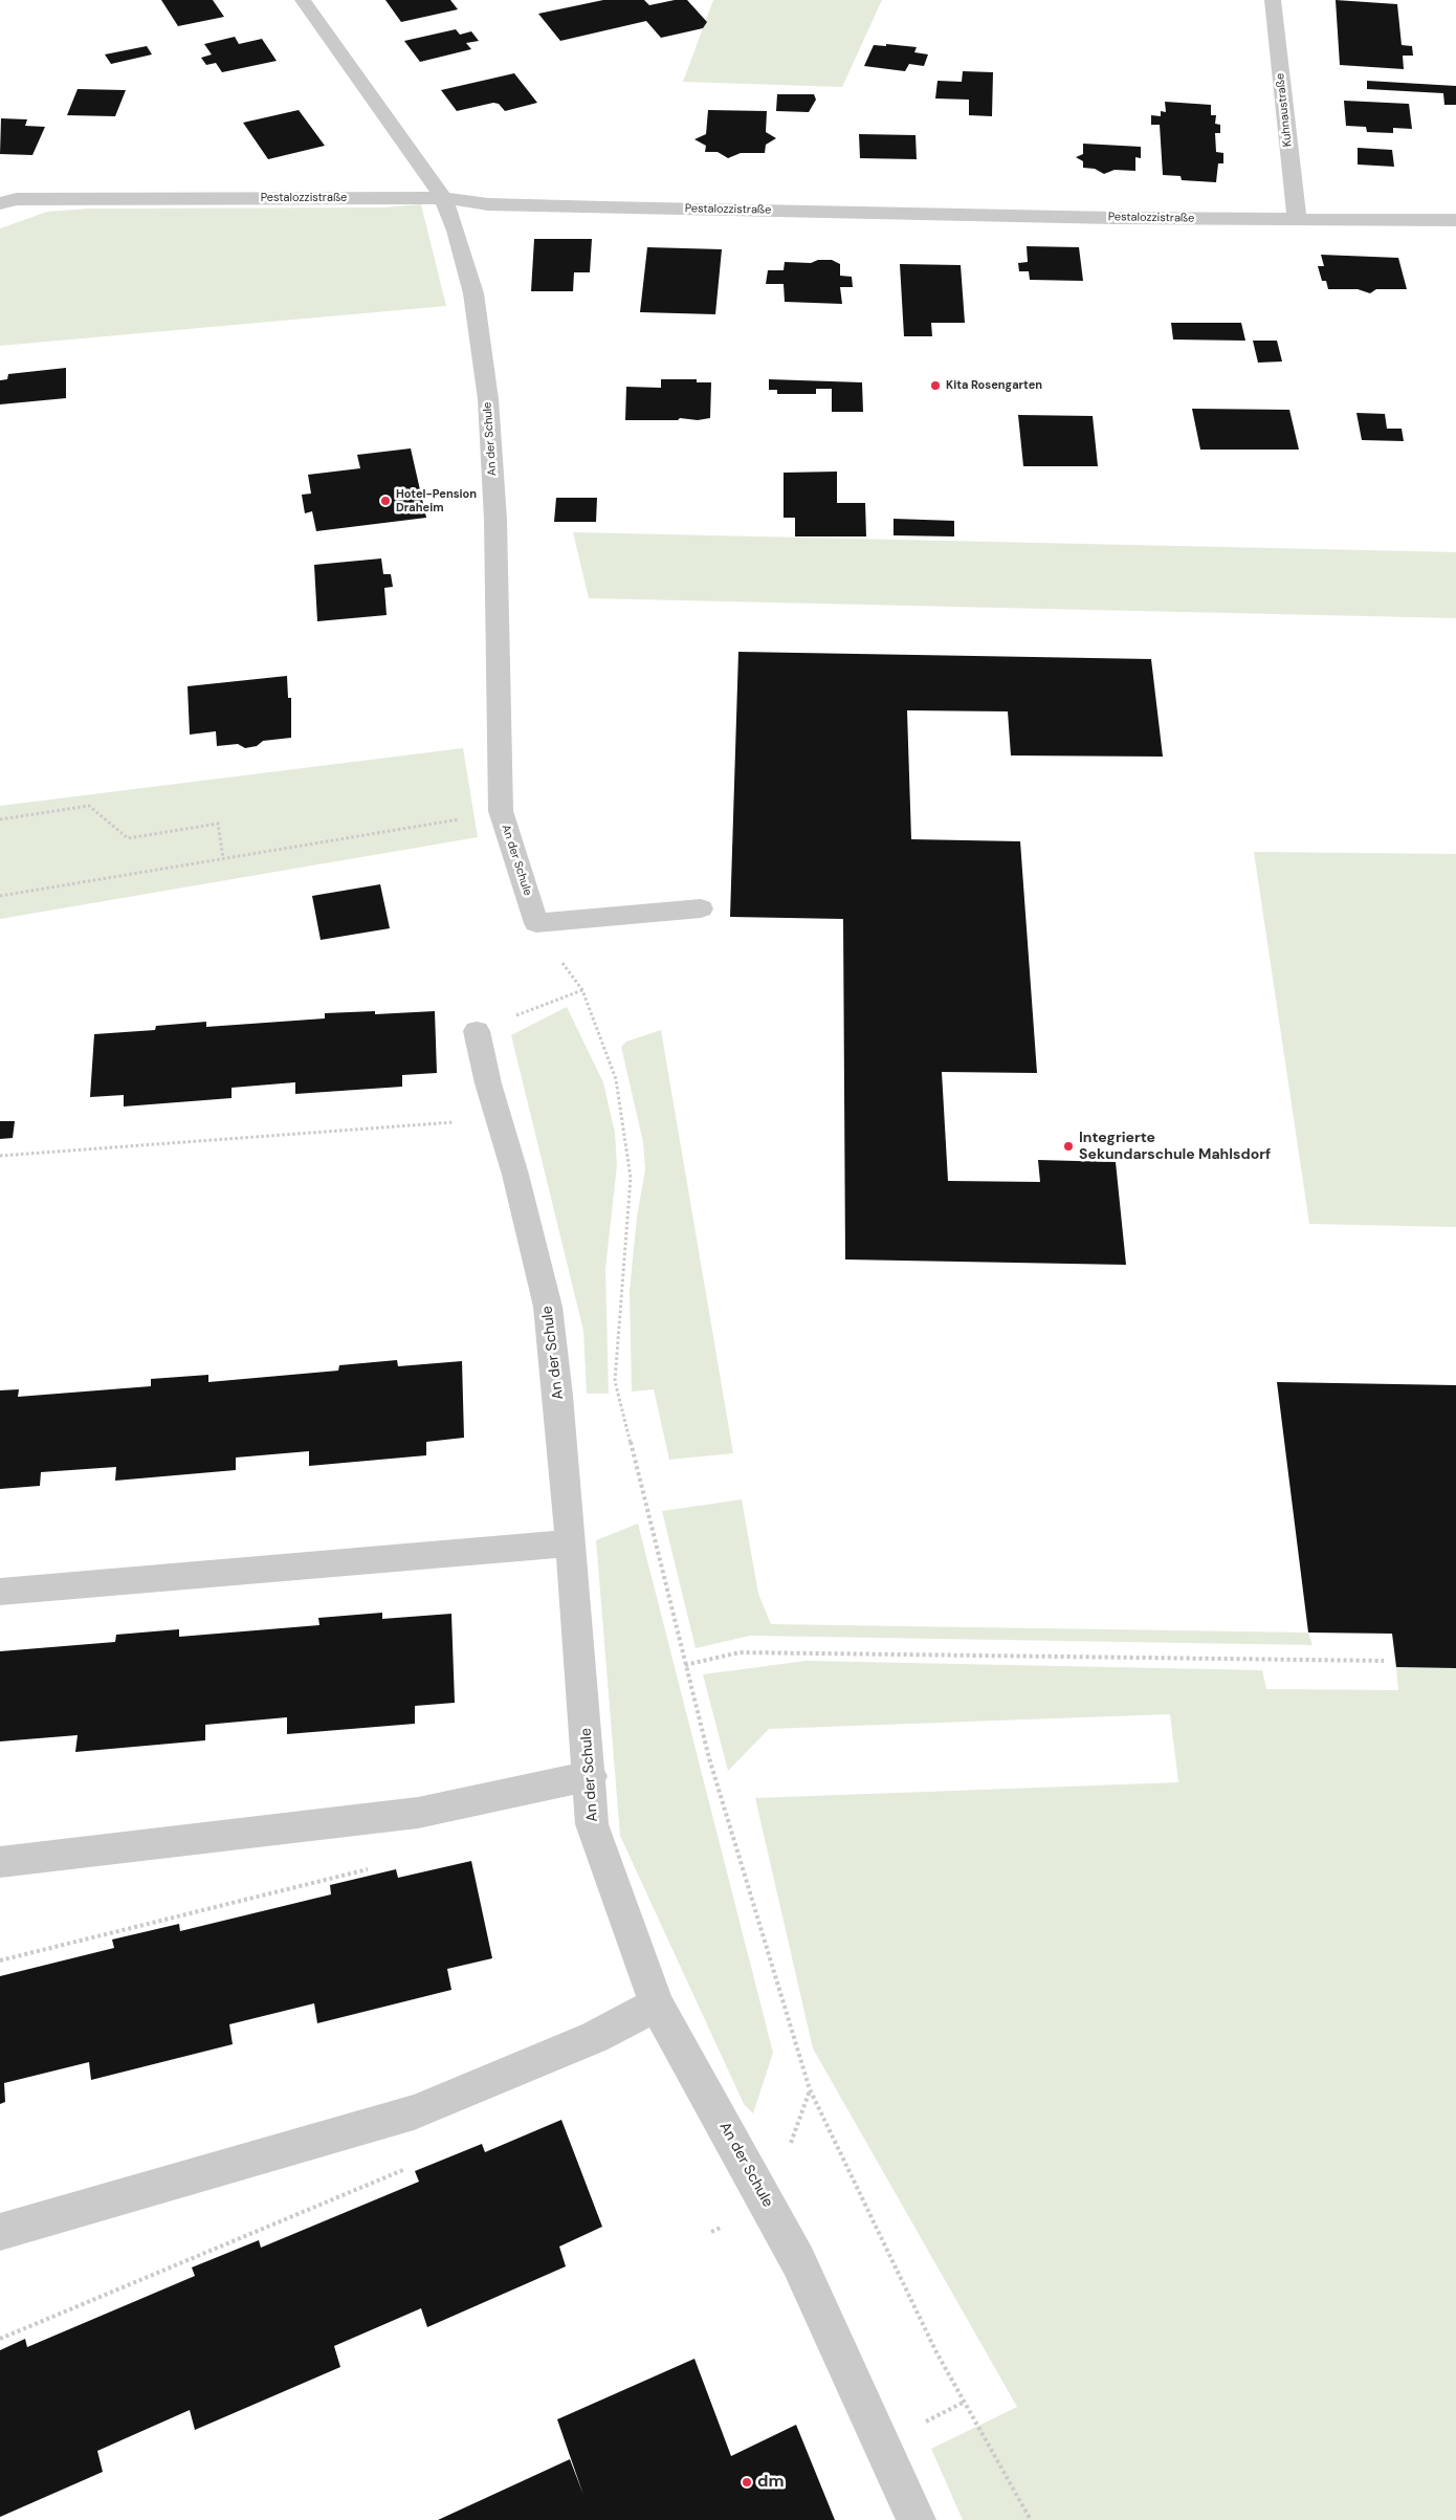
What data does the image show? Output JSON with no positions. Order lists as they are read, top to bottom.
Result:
{
  "streets": {
    "street": ["Kuhnaustraße", "Pestalozzistraße", "An der Schule"]
  },
  "crossings": [
    ["Kuhnaustraße", "Pestalozzistraße"],
    ["Pestalozzistraße", "An der Schule"]
  ],
  "places": [
    "Kita Rosengarten",
    "Hotel-Pension Draheim",
    "Integrierte Sekundarschule Mahlsdorf",
    "dm"
  ]
}
